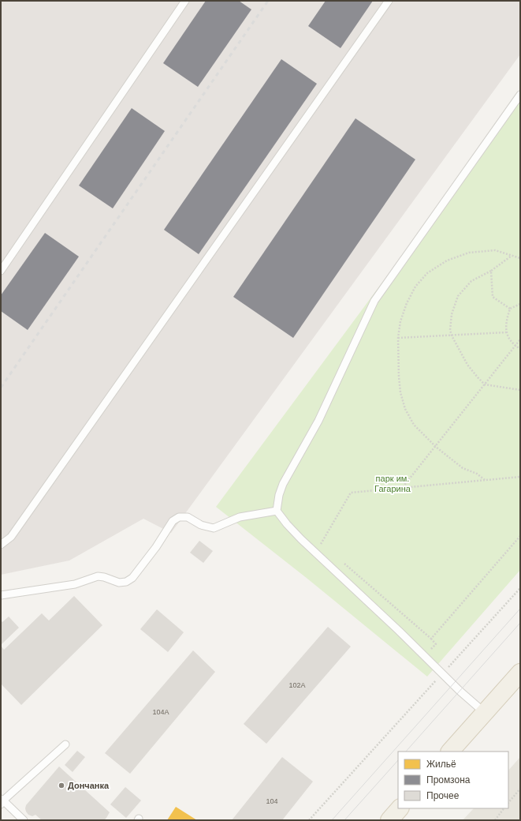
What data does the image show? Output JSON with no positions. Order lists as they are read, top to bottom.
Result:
{
  "parks": ["парк им. Гагарина"],
  "places": ["Дончанка"],
  "house_numbers": ["102А", "104А", "104"],
  "legend": ["Жильё", "Промзона", "Прочее"]
}
